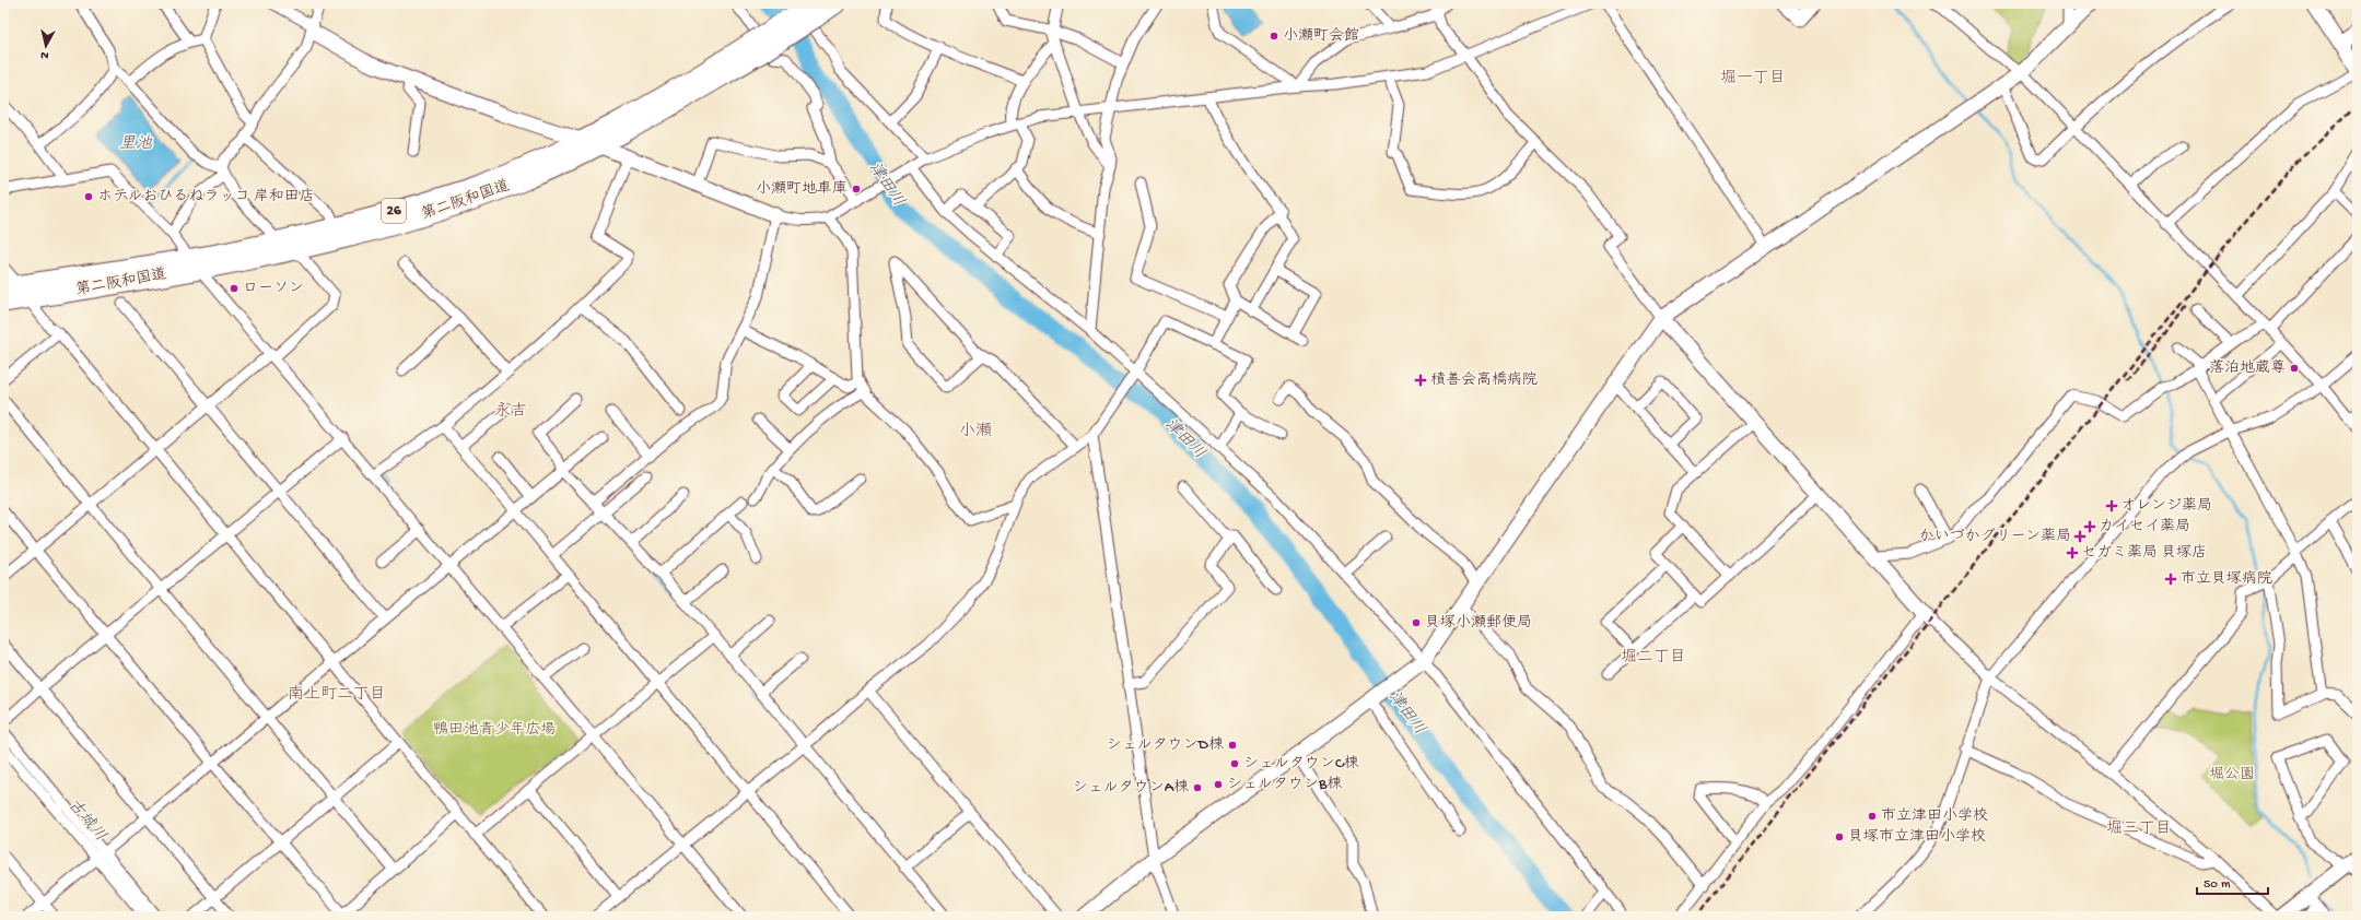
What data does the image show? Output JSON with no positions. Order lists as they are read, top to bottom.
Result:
{
  "streets": {
    "highway": ["第二阪和国道", "26"]
  },
  "districts": [
    "堀一丁目",
    "永吉",
    "小瀬",
    "堀二丁目",
    "南上町二丁目",
    "堀三丁目"
  ],
  "water": ["里池", "津田川", "古城川"],
  "parks": ["鴨田池青少年広場", "堀公園"],
  "places": {
    "other": [
      "小瀬町会館",
      "小瀬町地車庫",
      "ホテルおひるねラッコ 岸和田店",
      "ローソン",
      "落泊地蔵尊",
      "貝塚小瀬郵便局",
      "シェルタウンD棟",
      "シェルタウンC棟",
      "シェルタウンB棟",
      "シェルタウンA棟",
      "市立津田小学校",
      "貝塚市立津田小学校"
    ],
    "health": [
      "積善会高橋病院",
      "オレンジ薬局",
      "カイセイ薬局",
      "かいづかグリーン薬局",
      "セガミ薬局 貝塚店",
      "市立貝塚病院"
    ]
  },
  "scale_bar": "50 m",
  "north": "bottom"
}
